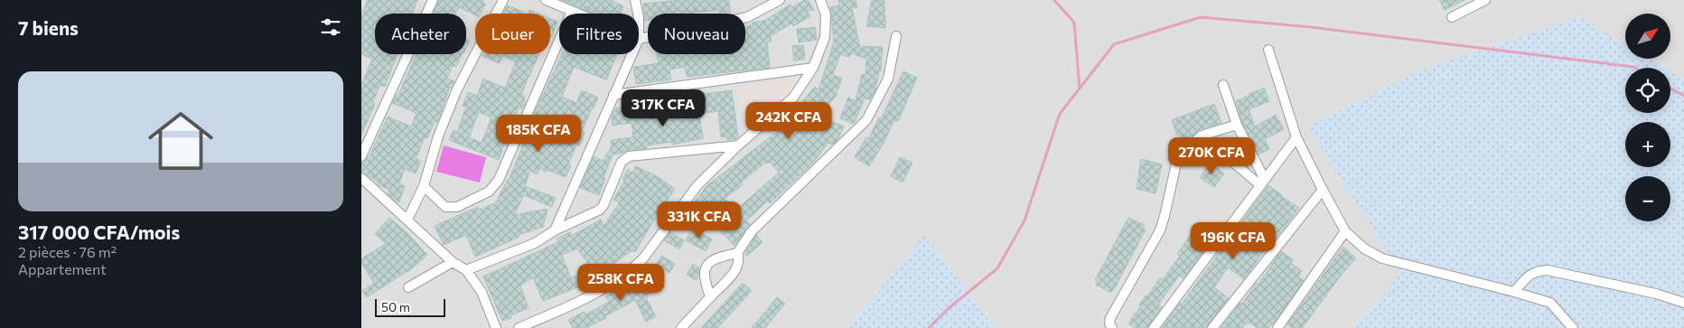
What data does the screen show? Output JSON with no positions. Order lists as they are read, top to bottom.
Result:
{
  "scale_bar": "50 m",
  "north": "top right",
  "page": {
    "heading": "7 biens",
    "map_buttons": ["+", "−"],
    "chip": [
      "Acheter",
      "Louer",
      "Filtres",
      "Nouveau"
    ],
    "list": [
      {
        "name": "317 000 CFA/mois",
        "note": "2 pièces · 76 m² · Appartement"
      }
    ],
    "price": [
      "317K CFA",
      "242K CFA",
      "185K CFA",
      "270K CFA",
      "331K CFA",
      "196K CFA",
      "258K CFA"
    ],
    "scale": "50 m"
  }
}
